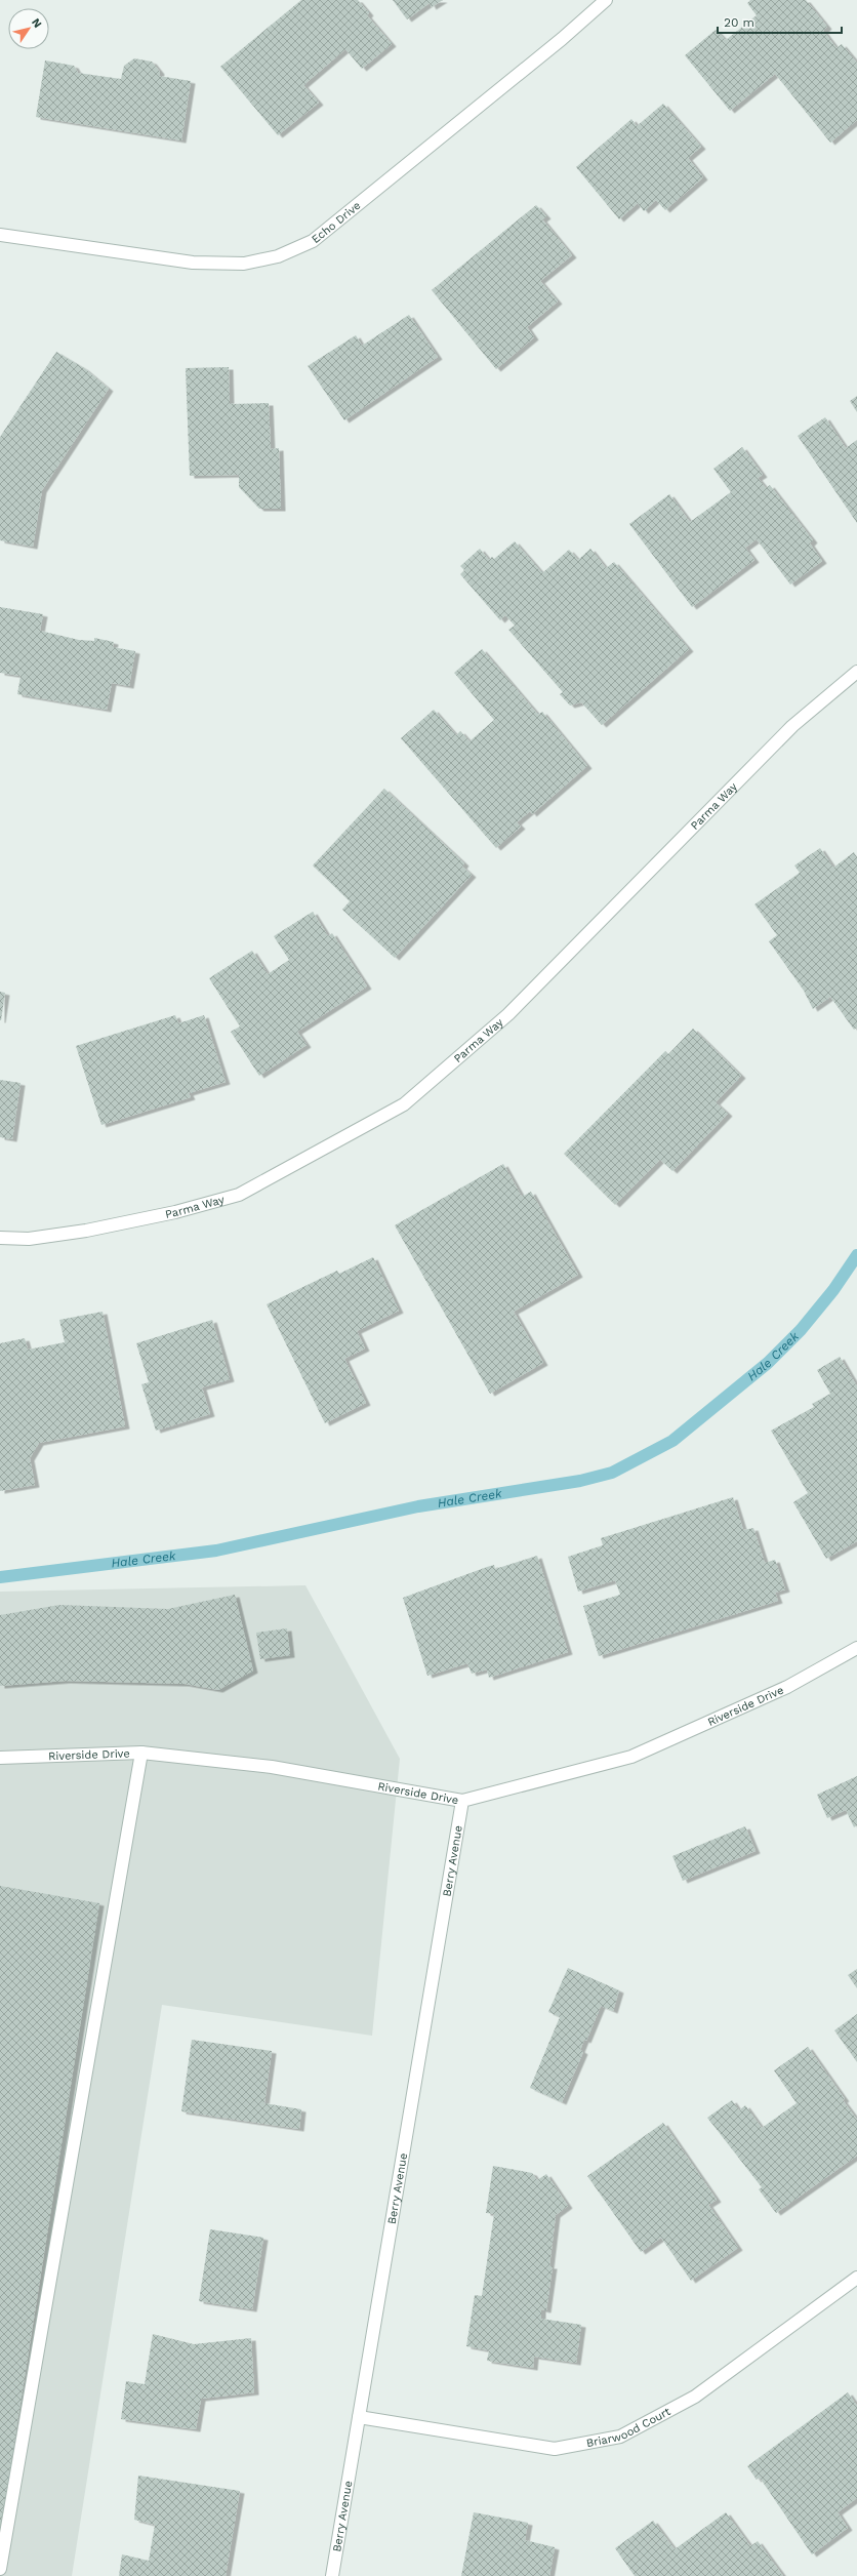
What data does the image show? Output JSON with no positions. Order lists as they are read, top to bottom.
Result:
{
  "streets": {
    "street": [
      "Echo Drive",
      "Parma Way",
      "Riverside Drive",
      "Berry Avenue",
      "Briarwood Court"
    ]
  },
  "crossings": [
    ["Riverside Drive", "Berry Avenue"],
    ["Berry Avenue", "Briarwood Court"]
  ],
  "water": ["Hale Creek"],
  "scale_bar": "20 m",
  "north": "top right"
}
